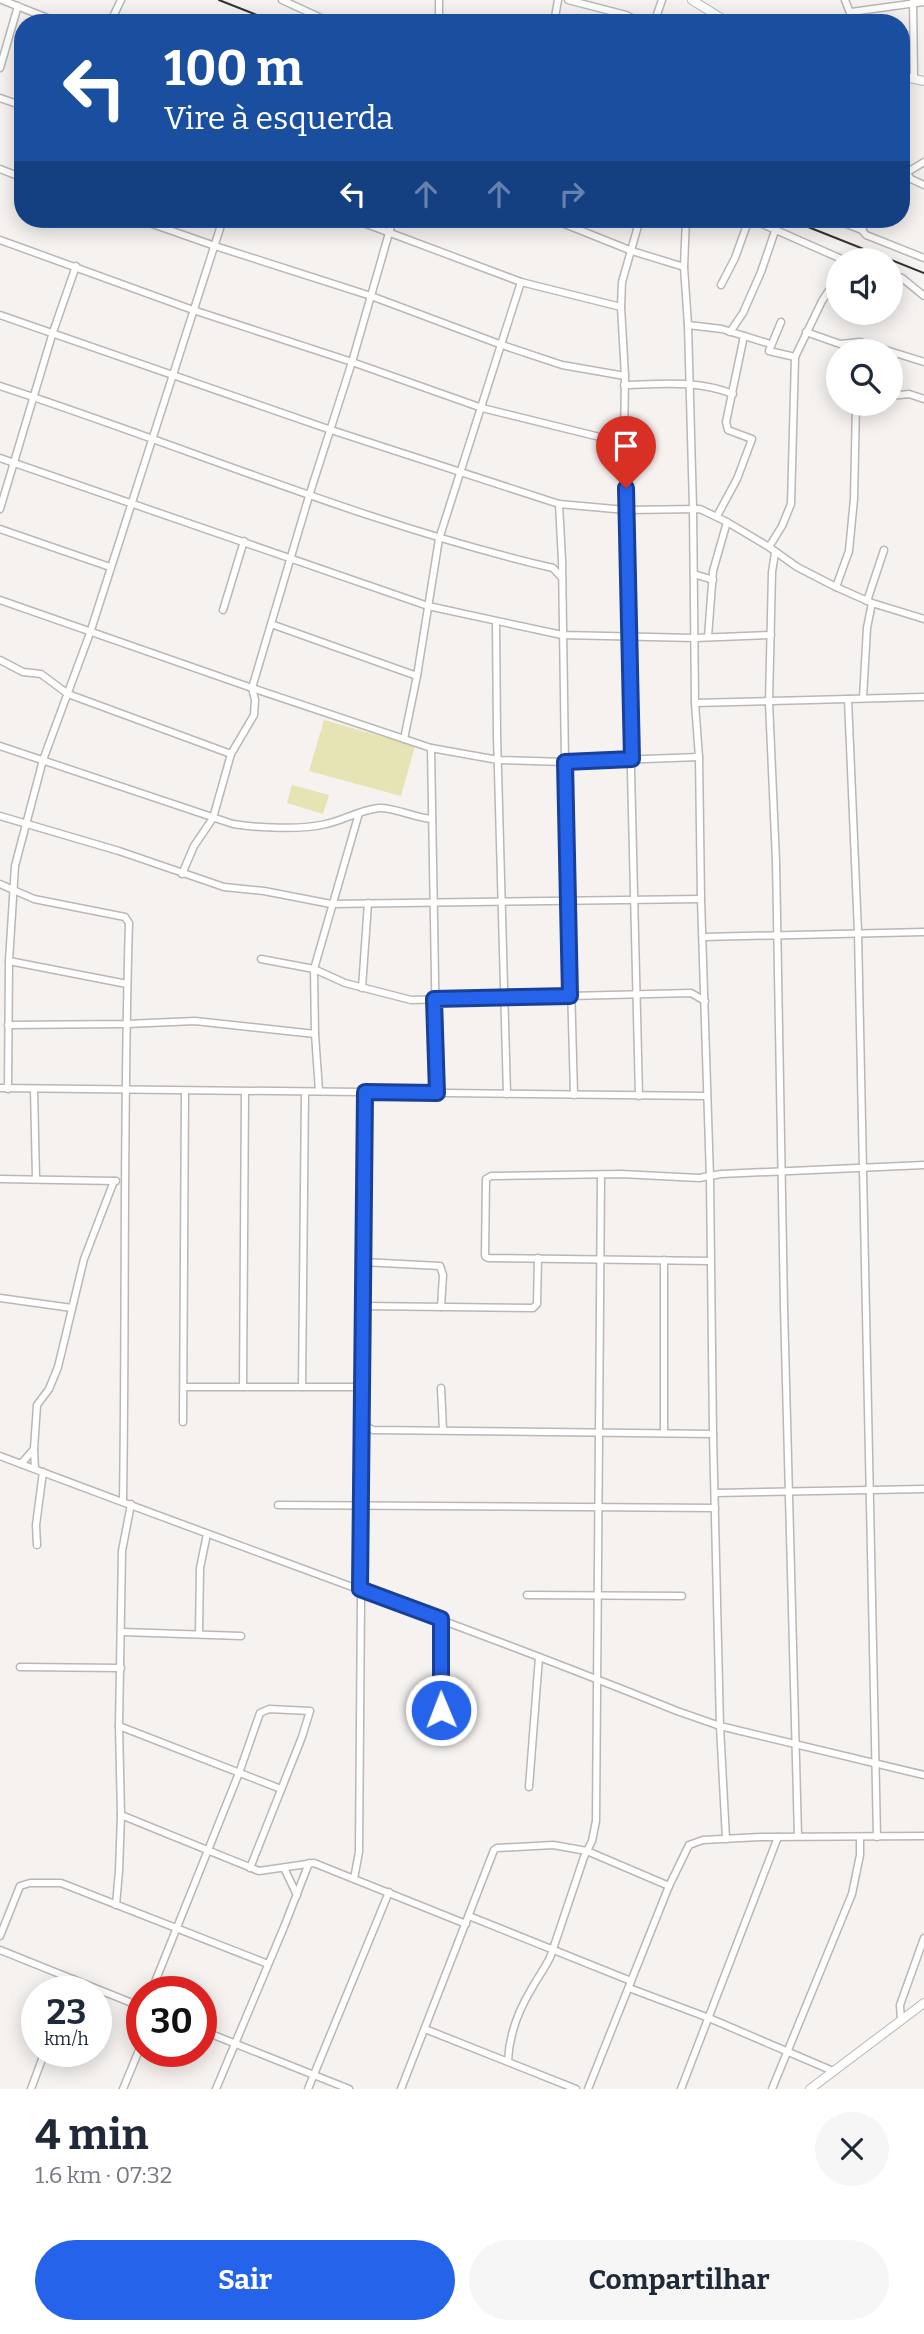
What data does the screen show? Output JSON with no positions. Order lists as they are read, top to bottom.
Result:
{
  "page": {
    "turn": ["100 m", "Vire à esquerda"],
    "speed": "23 km/h",
    "limit": "30",
    "heading": ["4 min", "1.6 km · 07:32"],
    "buttons": ["Sair", "Compartilhar"]
  }
}
